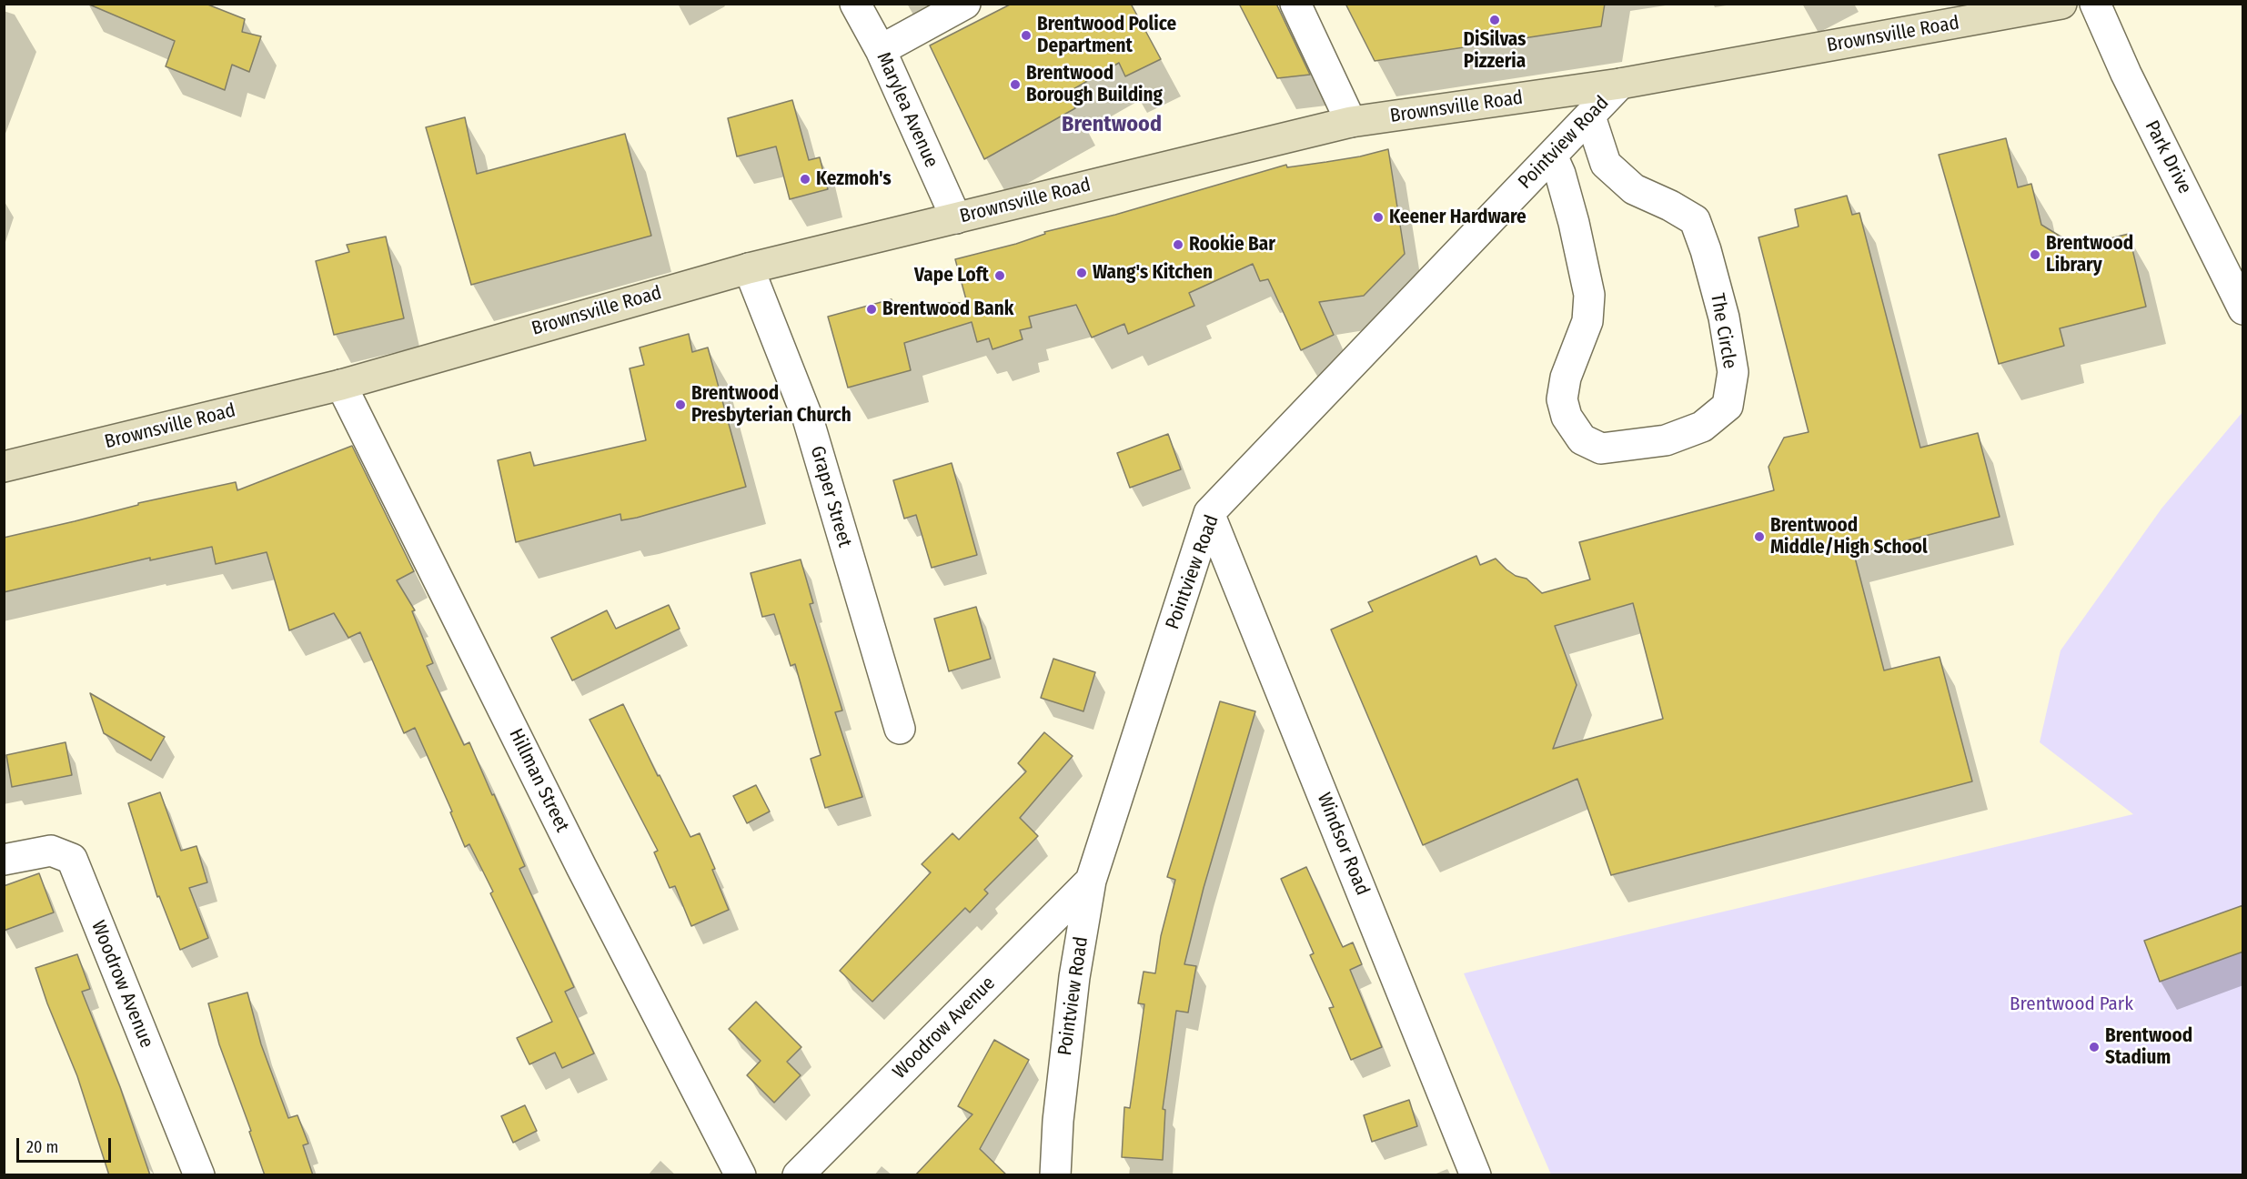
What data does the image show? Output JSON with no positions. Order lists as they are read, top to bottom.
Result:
{
  "streets": {
    "main road": ["Brownsville Road"],
    "street": [
      "Marylea Avenue",
      "Pointview Road",
      "Park Drive",
      "The Circle",
      "Graper Street",
      "Hillman Street",
      "Windsor Road",
      "Woodrow Avenue"
    ]
  },
  "crossings": [
    ["Brownsville Road", "Marylea Avenue"],
    ["Brownsville Road", "Pointview Road"],
    ["Brownsville Road", "Graper Street"],
    ["Brownsville Road", "Hillman Street"],
    ["Pointview Road", "The Circle"],
    ["Pointview Road", "Windsor Road"],
    ["Pointview Road", "Woodrow Avenue"]
  ],
  "districts": ["Brentwood"],
  "parks": ["Brentwood Park"],
  "places": [
    "DiSilvas Pizzeria",
    "Brentwood Police Department",
    "Brentwood Borough Building",
    "Kezmoh's",
    "Keener Hardware",
    "Rookie Bar",
    "Brentwood Library",
    "Wang's Kitchen",
    "Vape Loft",
    "Brentwood Bank",
    "Brentwood Presbyterian Church",
    "Brentwood Middle/High School",
    "Brentwood Stadium"
  ],
  "scale_bar": "20 m"
}
